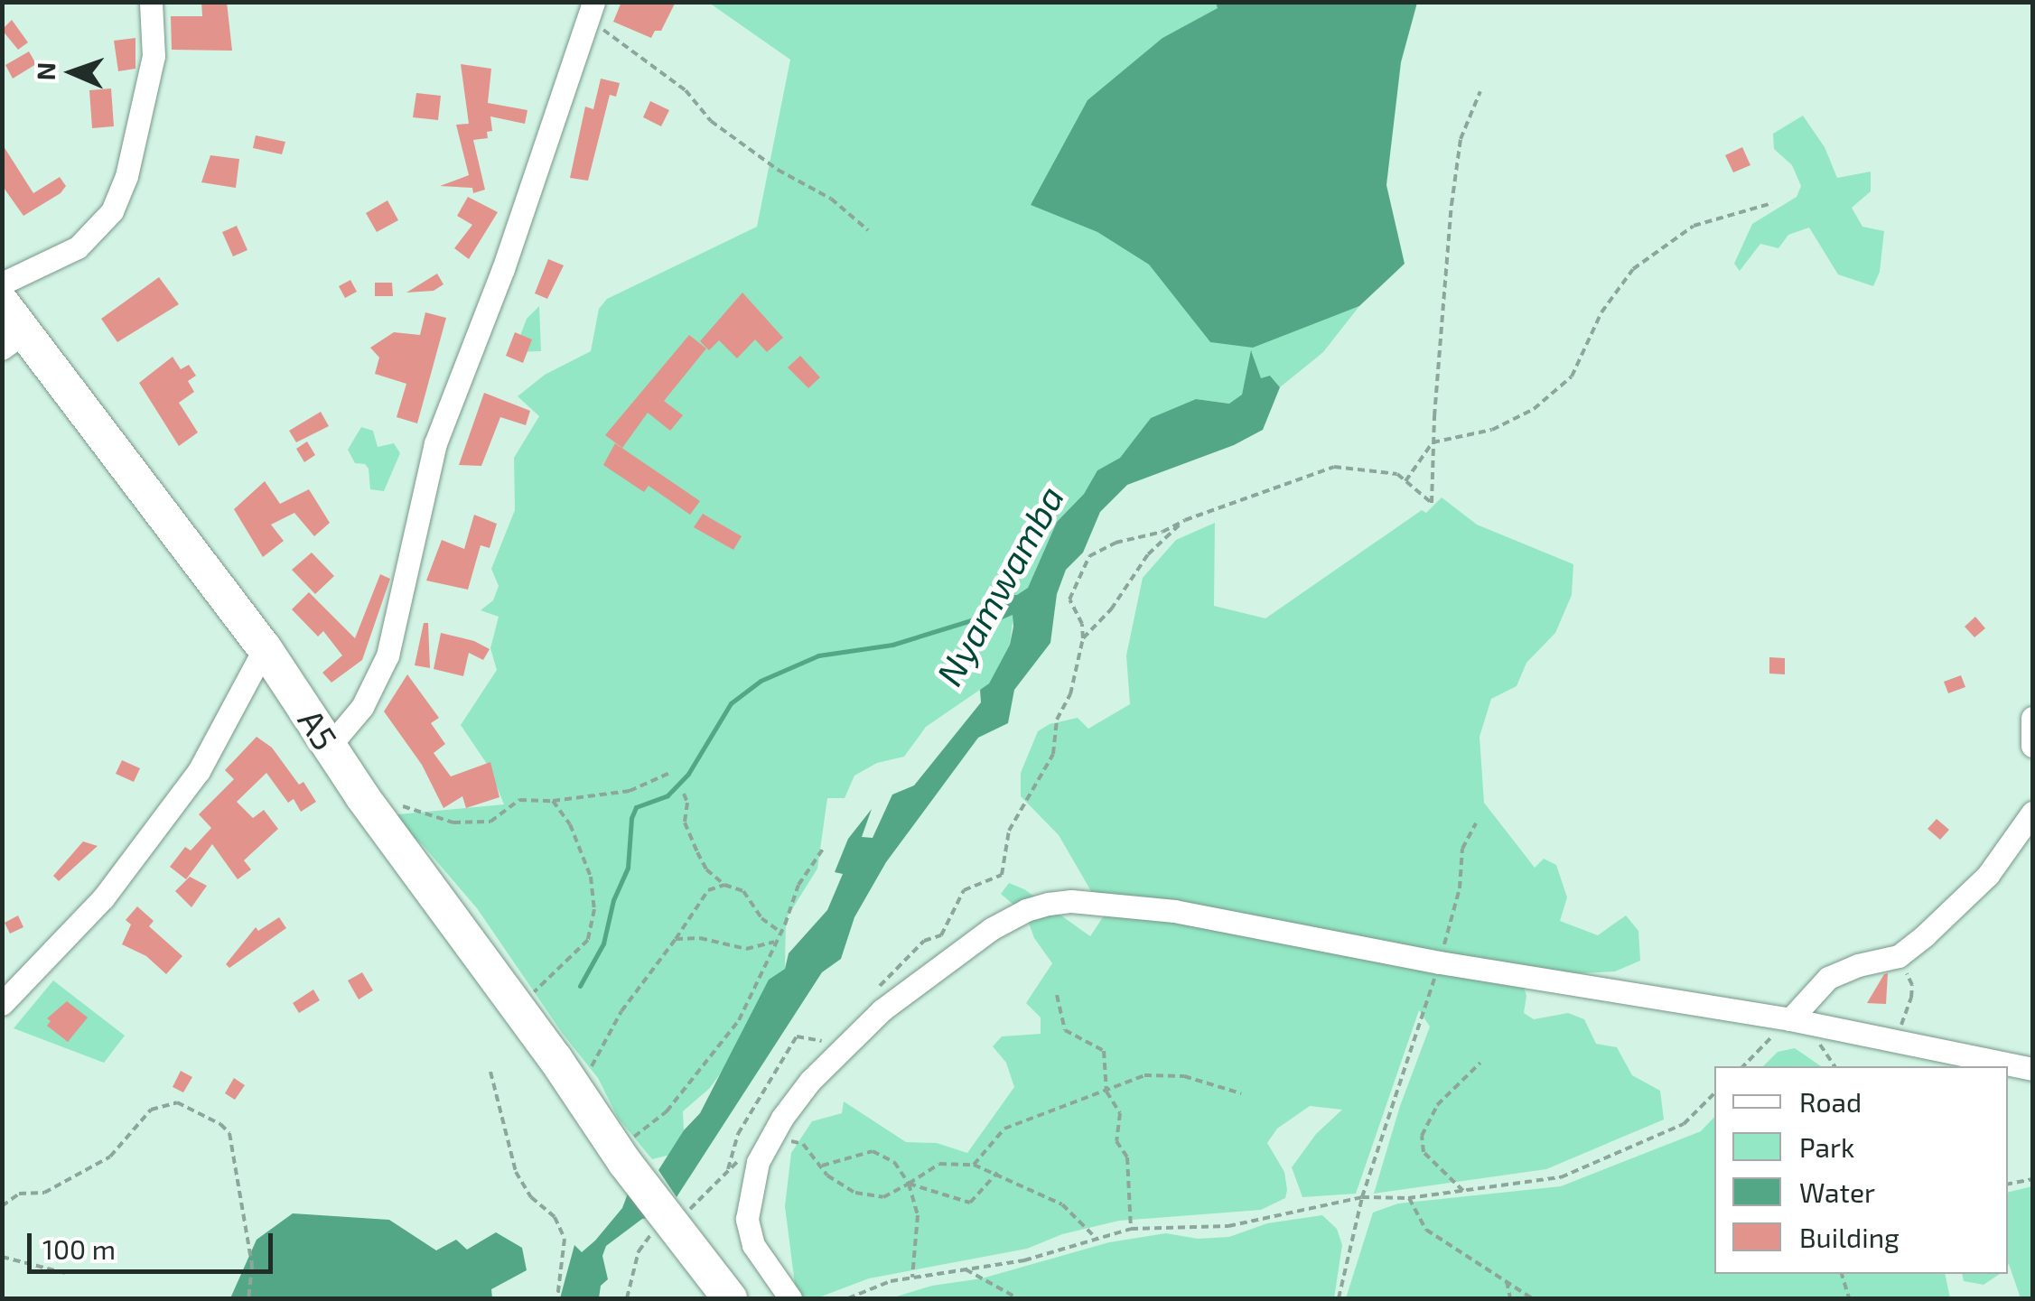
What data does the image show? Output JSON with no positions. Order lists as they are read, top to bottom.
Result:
{
  "streets": {
    "highway": ["A5"]
  },
  "water": ["Nyamwamba"],
  "legend": [
    "Road",
    "Park",
    "Water",
    "Building"
  ],
  "scale_bar": "100 m",
  "north": "left"
}
